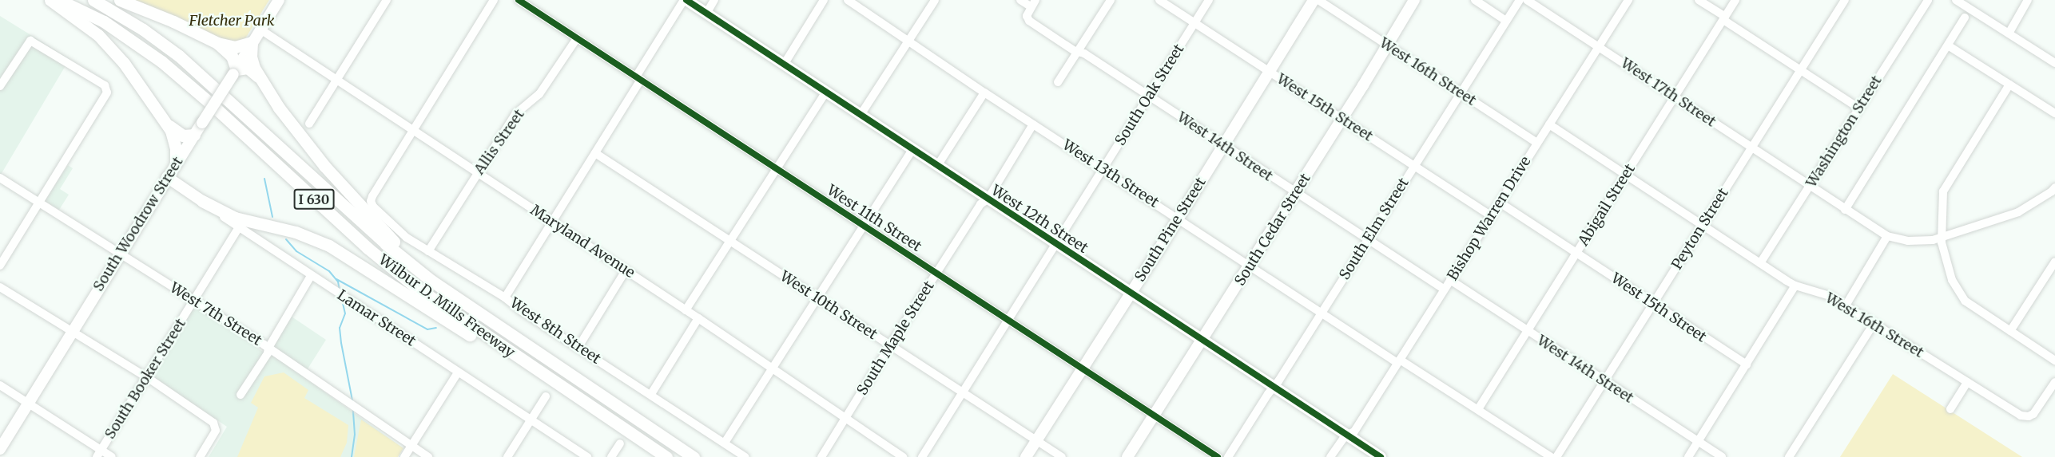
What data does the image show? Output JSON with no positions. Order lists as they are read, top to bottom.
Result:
{
  "streets": {
    "highway": ["I 630", "Wilbur D. Mills Freeway"],
    "main road": [
      "West 12th Street",
      "South Woodrow Street",
      "South Pine Street",
      "South Cedar Street",
      "Lamar Street"
    ],
    "street": [
      "West 16th Street",
      "West 17th Street",
      "South Oak Street",
      "West 15th Street",
      "Washington Street",
      "Allis Street",
      "West 14th Street",
      "West 13th Street",
      "Abigail Street",
      "West 11th Street",
      "Bishop Warren Drive",
      "South Elm Street",
      "Peyton Street",
      "Maryland Avenue",
      "West 10th Street",
      "West 7th Street",
      "West 8th Street",
      "South Maple Street",
      "South Booker Street"
    ]
  },
  "crossings": [
    ["West 16th Street", "Washington Street"],
    ["West 16th Street", "Abigail Street"],
    ["West 16th Street", "Bishop Warren Drive"],
    ["West 16th Street", "South Elm Street"],
    ["West 16th Street", "Peyton Street"],
    ["West 16th Street", "South Cedar Street"],
    ["West 17th Street", "Washington Street"],
    ["West 17th Street", "Abigail Street"],
    ["West 17th Street", "Bishop Warren Drive"],
    ["West 17th Street", "Peyton Street"],
    ["South Oak Street", "West 15th Street"],
    ["South Oak Street", "West 14th Street"],
    ["South Oak Street", "West 13th Street"],
    ["South Oak Street", "West 11th Street"],
    ["South Oak Street", "West 12th Street"],
    ["South Oak Street", "West 10th Street"],
    ["West 15th Street", "Abigail Street"],
    ["West 15th Street", "Bishop Warren Drive"],
    ["West 15th Street", "South Elm Street"],
    ["West 15th Street", "Peyton Street"],
    ["West 15th Street", "South Pine Street"],
    ["West 15th Street", "South Cedar Street"],
    ["Allis Street", "West 11th Street"],
    ["Allis Street", "Maryland Avenue"],
    ["Allis Street", "West 8th Street"],
    ["West 14th Street", "Abigail Street"],
    ["West 14th Street", "Bishop Warren Drive"],
    ["West 14th Street", "South Elm Street"],
    ["West 14th Street", "Peyton Street"],
    ["West 14th Street", "South Pine Street"],
    ["West 14th Street", "South Cedar Street"],
    ["West 13th Street", "Abigail Street"],
    ["West 13th Street", "Bishop Warren Drive"],
    ["West 13th Street", "South Elm Street"],
    ["West 13th Street", "South Pine Street"],
    ["West 13th Street", "South Cedar Street"],
    ["West 13th Street", "South Maple Street"],
    ["West 11th Street", "South Pine Street"],
    ["West 11th Street", "South Cedar Street"],
    ["West 11th Street", "South Maple Street"],
    ["Bishop Warren Drive", "West 12th Street"],
    ["West 12th Street", "South Elm Street"],
    ["West 12th Street", "South Pine Street"],
    ["West 12th Street", "South Cedar Street"],
    ["West 12th Street", "South Maple Street"],
    ["South Woodrow Street", "Maryland Avenue"],
    ["South Woodrow Street", "West 7th Street"],
    ["South Woodrow Street", "Lamar Street"],
    ["South Pine Street", "West 10th Street"],
    ["Maryland Avenue", "West 8th Street"],
    ["Maryland Avenue", "South Maple Street"],
    ["West 10th Street", "South Maple Street"],
    ["West 7th Street", "South Booker Street"],
    ["Lamar Street", "South Booker Street"]
  ],
  "parks": ["Fletcher Park"]
}
